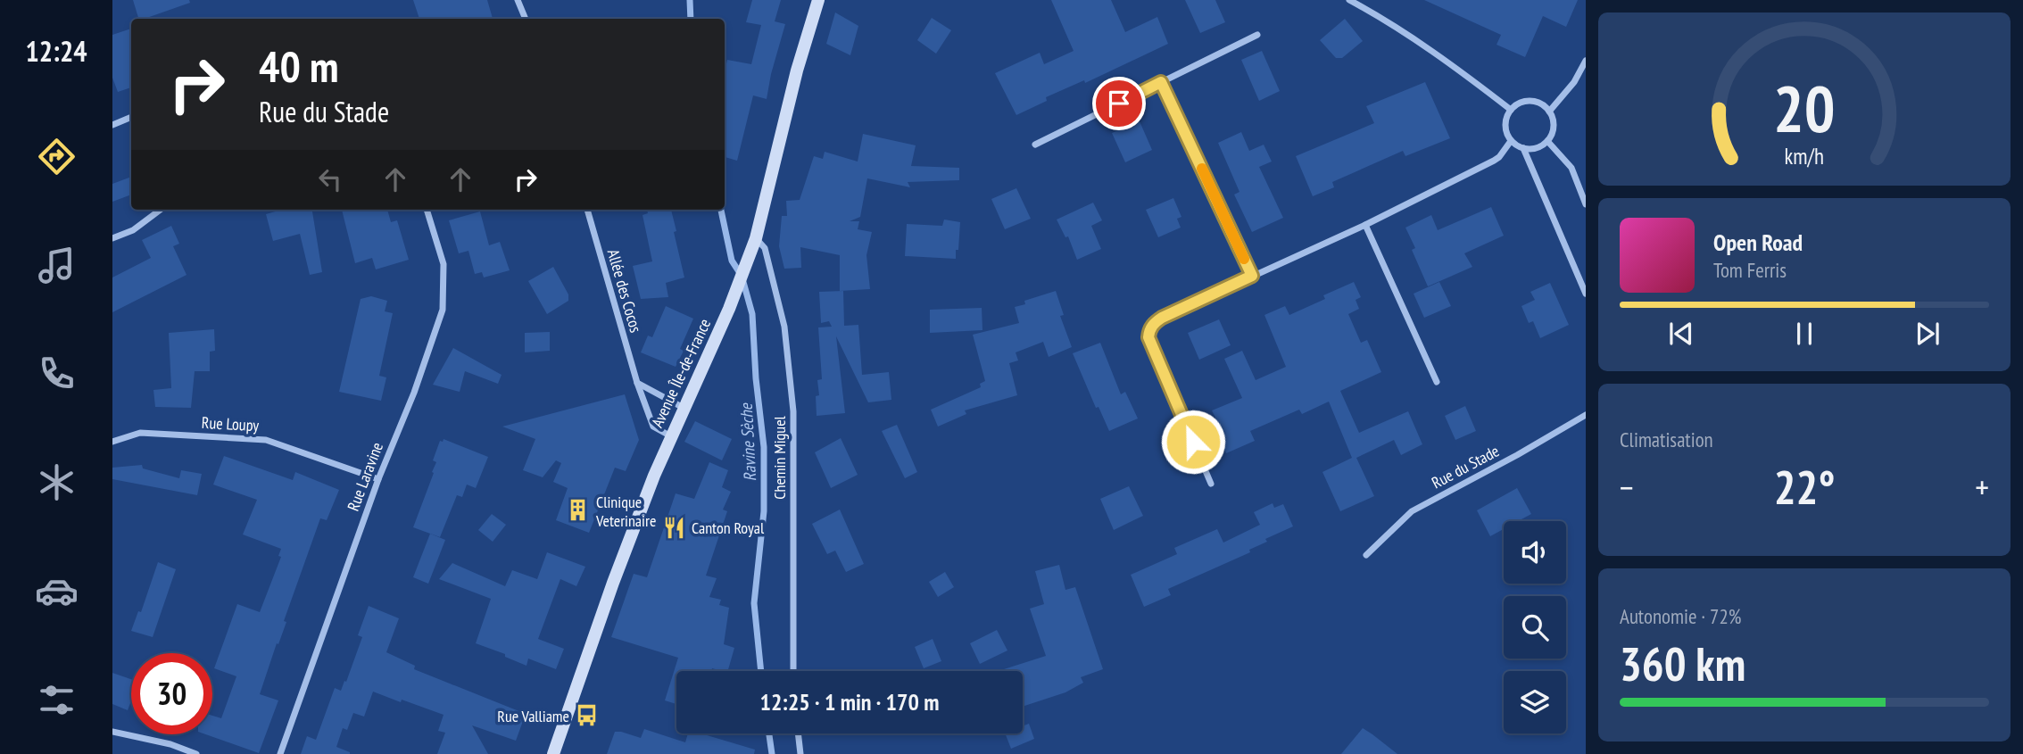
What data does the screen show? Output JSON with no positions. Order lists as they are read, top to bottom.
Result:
{
  "streets": {
    "street": [
      "Allée des Cocos",
      "Avenue Île-de-France",
      "Rue Loupy",
      "Chemin Miguel",
      "Rue du Stade",
      "Rue Laravine"
    ]
  },
  "crossings": [
    ["Allée des Cocos", "Avenue Île-de-France"],
    ["Avenue Île-de-France", "Chemin Miguel"],
    ["Rue Loupy", "Rue Laravine"]
  ],
  "water": ["Ravine Sèche"],
  "places": {
    "building": ["Clinique Veterinaire"],
    "restaurant": ["Canton Royal"],
    "bus stop": ["Rue Valliame"]
  },
  "page": {
    "tabs": "12:24",
    "turn": ["40 m", "Rue du Stade"],
    "song": ["Open Road", "Tom Ferris"],
    "tile": [
      "Climatisation",
      ["Autonomie · 72%", "360 km"]
    ],
    "heat": ["−", "22°", "+"],
    "limit": "30",
    "trip": "12:25 · 1 min · 170 m",
    "gauge": ["20", "km/h"]
  }
}
